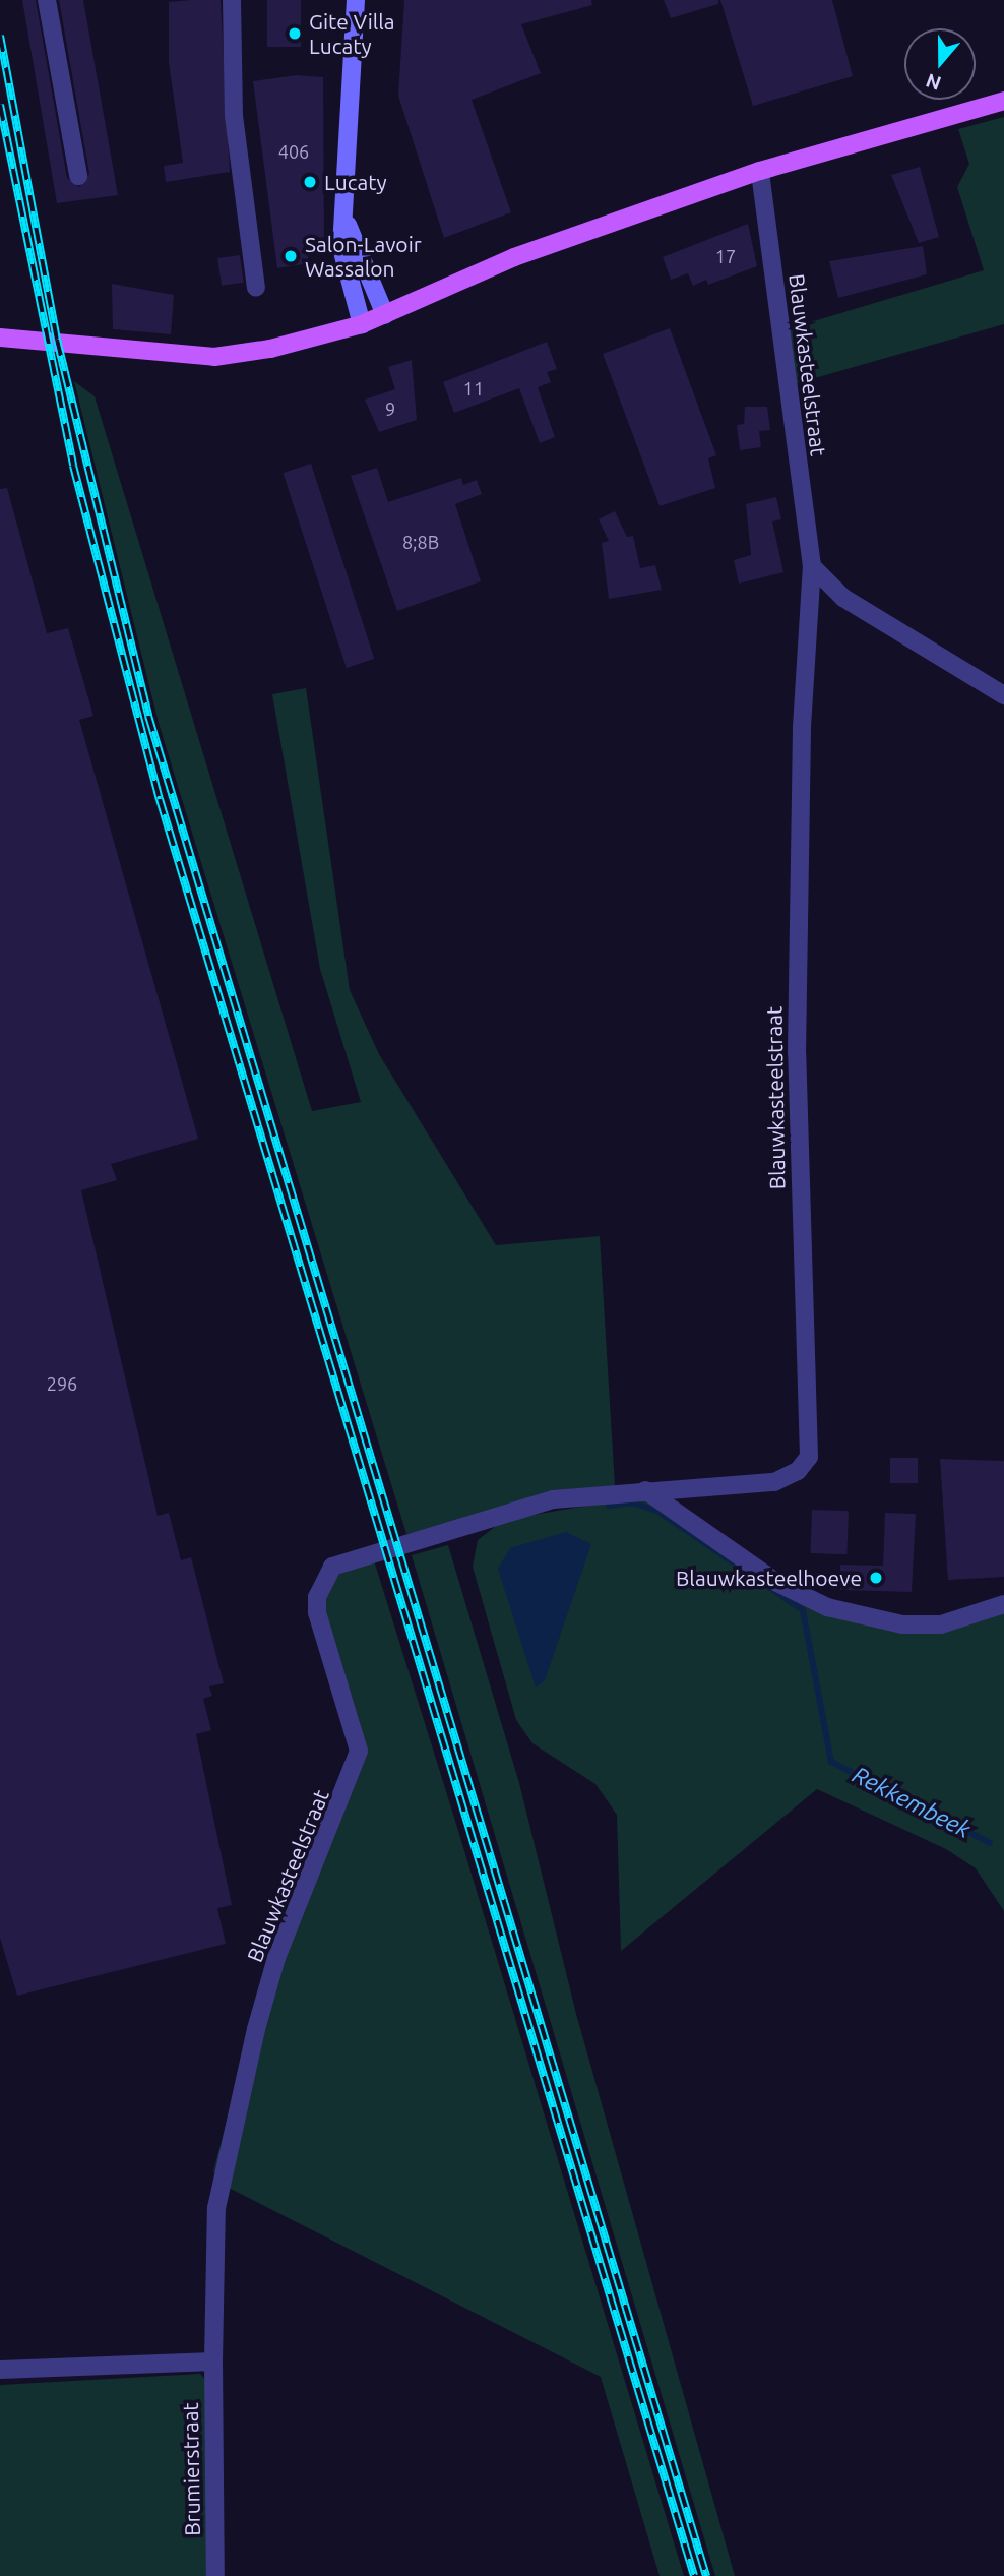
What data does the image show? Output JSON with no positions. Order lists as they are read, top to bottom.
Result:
{
  "streets": {
    "street": ["Blauwkasteelstraat", "Brumierstraat"]
  },
  "crossings": [
    ["Blauwkasteelstraat", "Brumierstraat"]
  ],
  "water": ["Rekkembeek"],
  "places": [
    "Gite Villa Lucaty",
    "Lucaty",
    "Salon-Lavoir Wassalon",
    "Blauwkasteelhoeve"
  ],
  "house_numbers": [
    "406",
    "17",
    "11",
    "9",
    "8;8B",
    "296"
  ],
  "north": "bottom"
}
